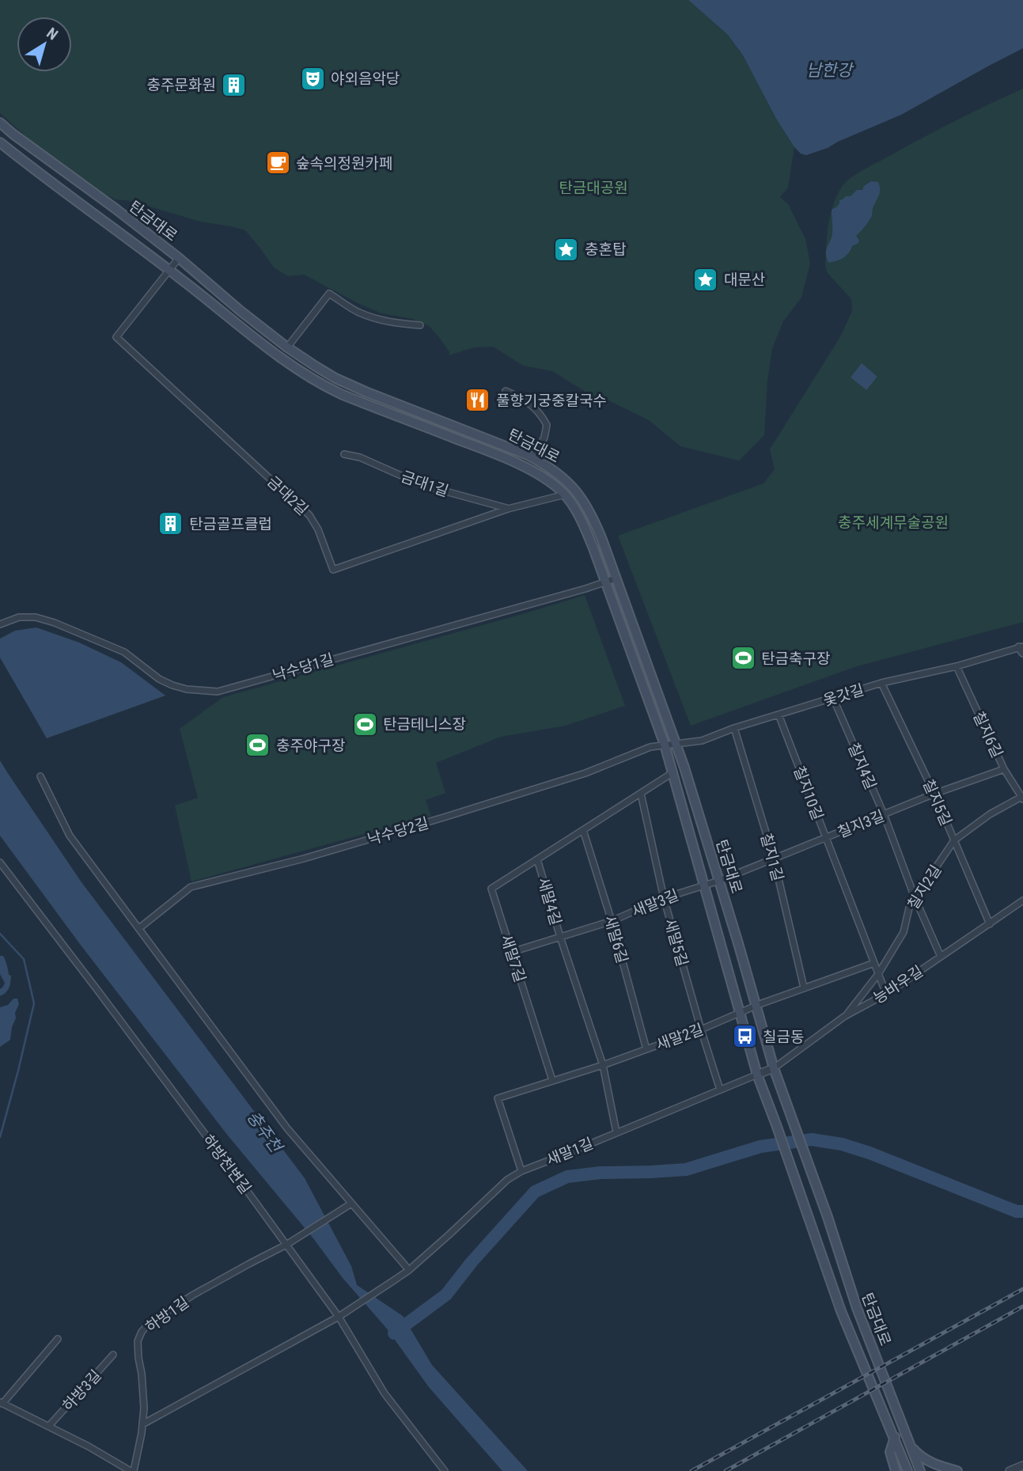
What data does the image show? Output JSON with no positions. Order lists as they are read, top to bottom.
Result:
{
  "streets": {
    "main road": ["탄금대로"],
    "street": [
      "금대1길",
      "금대2길",
      "낙수당1길",
      "옻갓길",
      "칠지6길",
      "칠지4길",
      "칠지10길",
      "칠지5길",
      "칠지3길",
      "낙수당2길",
      "칠지1길",
      "칠지2길",
      "새말4길",
      "새말3길",
      "새말6길",
      "새말5길",
      "새말7길",
      "능바우길",
      "새말2길",
      "새말1길",
      "하방천변길",
      "하방1길",
      "하방3길"
    ]
  },
  "crossings": [
    ["탄금대로", "금대2길"],
    ["탄금대로", "낙수당1길"],
    ["탄금대로", "옻갓길"],
    ["탄금대로", "칠지3길"],
    ["탄금대로", "낙수당2길"],
    ["탄금대로", "새말4길"],
    ["탄금대로", "새말3길"],
    ["탄금대로", "능바우길"],
    ["탄금대로", "새말2길"],
    ["탄금대로", "새말1길"],
    ["금대1길", "금대2길"],
    ["옻갓길", "칠지6길"],
    ["옻갓길", "칠지4길"],
    ["옻갓길", "칠지10길"],
    ["옻갓길", "칠지5길"],
    ["옻갓길", "낙수당2길"],
    ["옻갓길", "칠지1길"],
    ["칠지6길", "칠지3길"],
    ["칠지6길", "칠지2길"],
    ["칠지4길", "칠지3길"],
    ["칠지4길", "칠지2길"],
    ["칠지4길", "능바우길"],
    ["칠지10길", "칠지3길"],
    ["칠지5길", "칠지3길"],
    ["칠지5길", "칠지2길"],
    ["칠지5길", "능바우길"],
    ["칠지3길", "칠지1길"],
    ["칠지3길", "새말3길"],
    ["칠지2길", "능바우길"],
    ["새말4길", "새말3길"],
    ["새말4길", "새말6길"],
    ["새말4길", "새말5길"],
    ["새말4길", "새말7길"],
    ["새말4길", "새말2길"],
    ["새말4길", "새말1길"],
    ["새말3길", "새말6길"],
    ["새말3길", "새말5길"],
    ["새말3길", "새말7길"],
    ["새말6길", "새말2길"],
    ["새말5길", "새말2길"],
    ["새말5길", "새말1길"],
    ["새말7길", "새말2길"],
    ["새말2길", "새말1길"],
    ["새말1길", "하방천변길"],
    ["새말1길", "하방1길"],
    ["하방천변길", "하방1길"],
    ["하방1길", "하방3길"]
  ],
  "water": ["남한강", "충주천"],
  "parks": ["탄금대공원", "충주세계무술공원"],
  "places": {
    "theatre": ["야외음악당"],
    "building": ["충주문화원", "탄금골프클럽"],
    "cafe": ["숲속의정원카페"],
    "place": ["충혼탑", "대문산"],
    "restaurant": ["풀향기궁중칼국수"],
    "sports": ["탄금축구장", "탄금테니스장", "충주야구장"],
    "bus stop": ["칠금동"]
  },
  "north": "top right"
}
